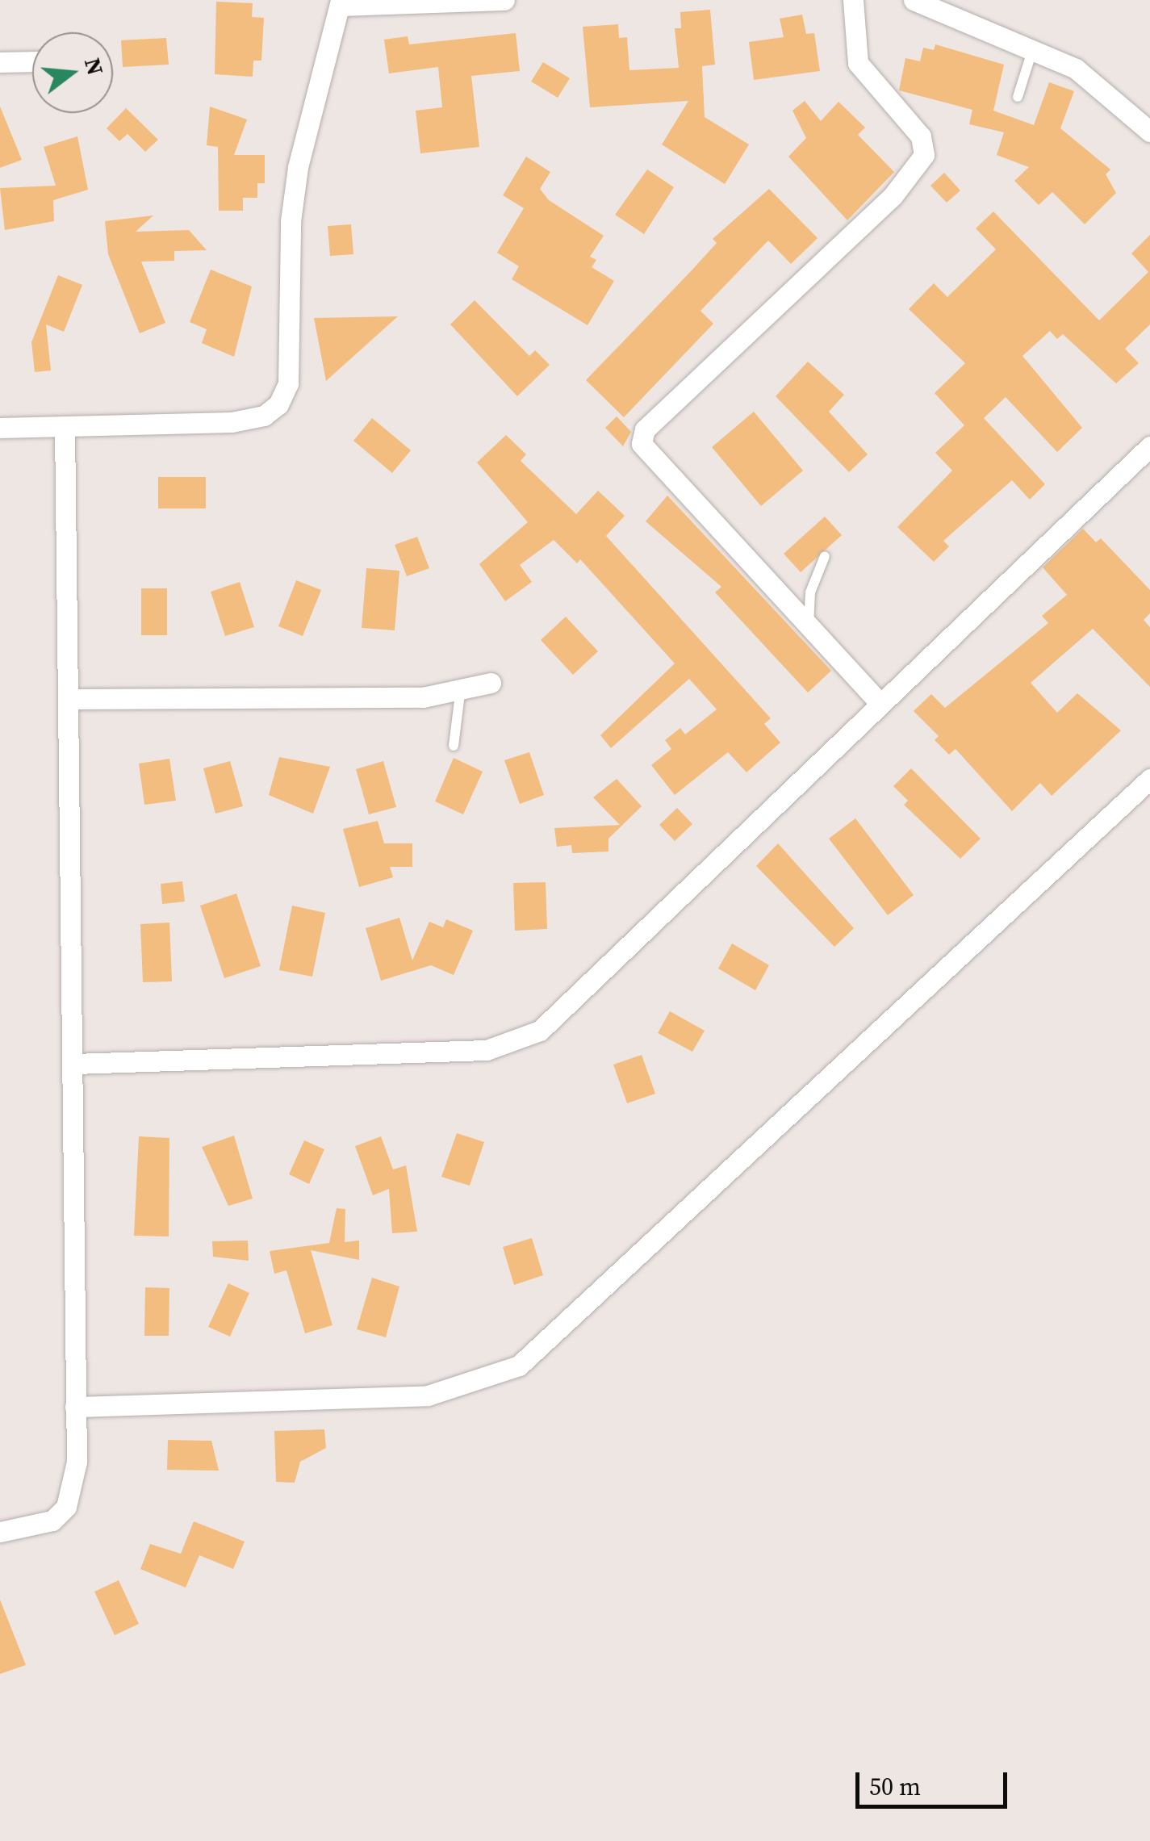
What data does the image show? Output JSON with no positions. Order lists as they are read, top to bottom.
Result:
{
  "scale_bar": "50 m",
  "north": "right"
}
